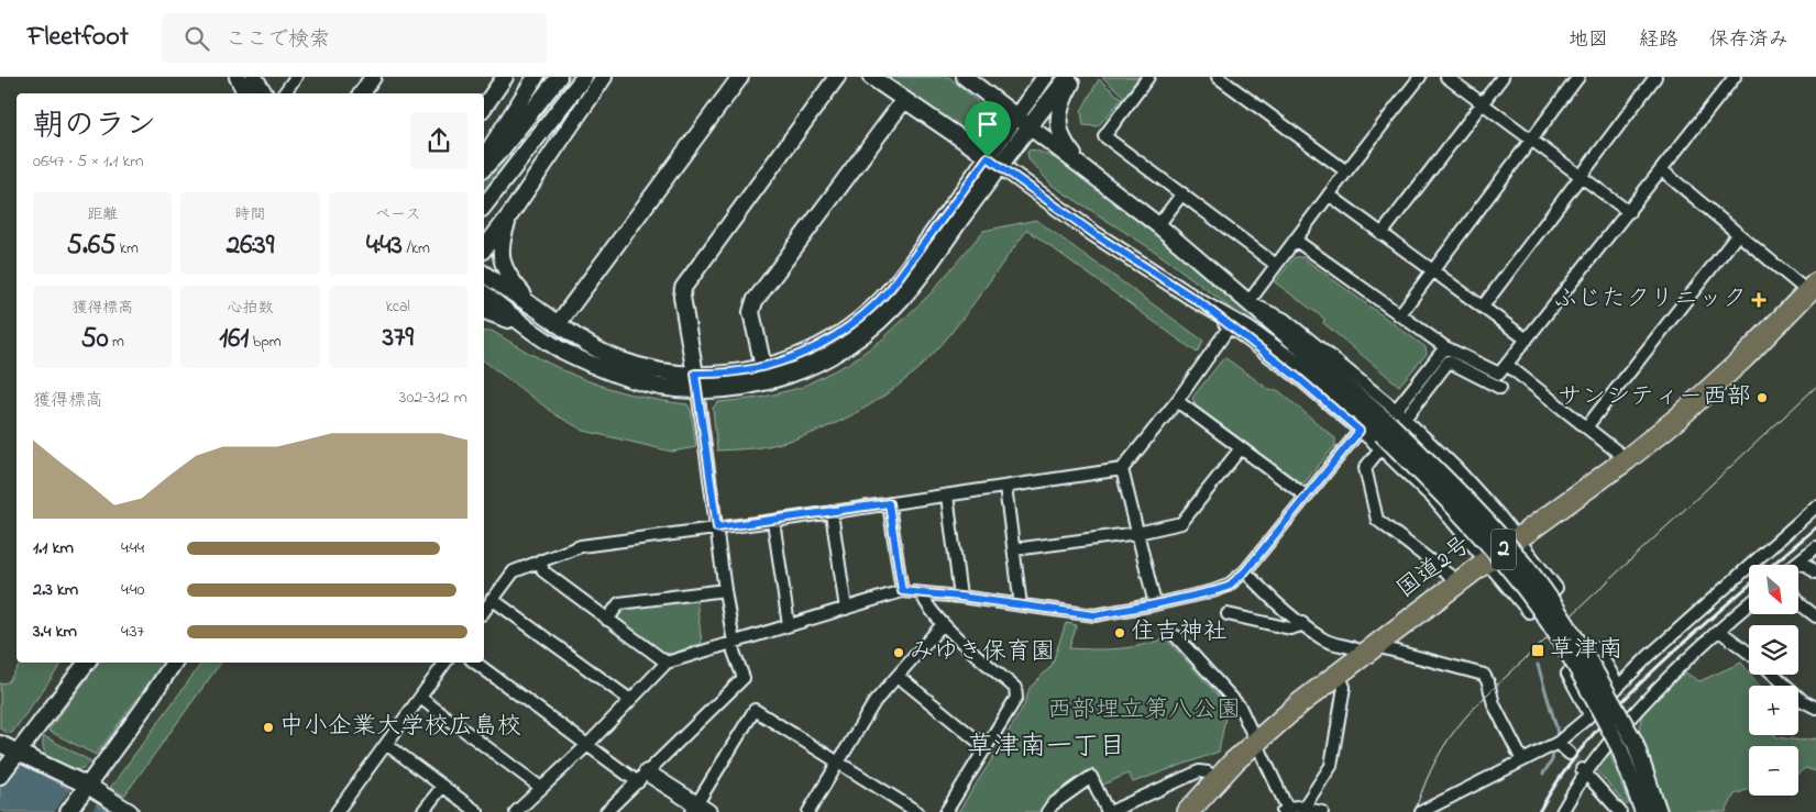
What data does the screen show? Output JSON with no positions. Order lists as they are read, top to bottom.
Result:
{
  "streets": {
    "highway": ["2", "国道2号"]
  },
  "districts": ["草津南一丁目"],
  "parks": ["西部埋立第八公園"],
  "places": {
    "health": ["ふじたクリニック"],
    "other": [
      "サンシティー西部",
      "住吉神社",
      "みゆき保育園",
      "中小企業大学校広島校"
    ],
    "transit": ["草津南"]
  },
  "north": "bottom right",
  "page": {
    "header": "Fleetfoot",
    "search": "ここで検索",
    "nav": ["地図", "経路", "保存済み"],
    "heading": ["朝のラン", "06:47 · 5 × 1.1 km"],
    "stats": [
      ["距離", "5.65 km"],
      ["時間", "26:39"],
      ["ペース", "4:43 /km"],
      ["獲得標高", "50 m"],
      ["心拍数", "161 bpm"],
      ["kcal", "379"]
    ],
    "chart": ["獲得標高", "302–312 m"],
    "list": [
      {
        "name": "1.1 km",
        "note": "4:44"
      },
      {
        "name": "2.3 km",
        "note": "4:40"
      },
      {
        "name": "3.4 km",
        "note": "4:37"
      }
    ],
    "map_buttons": ["+", "−"]
  }
}
